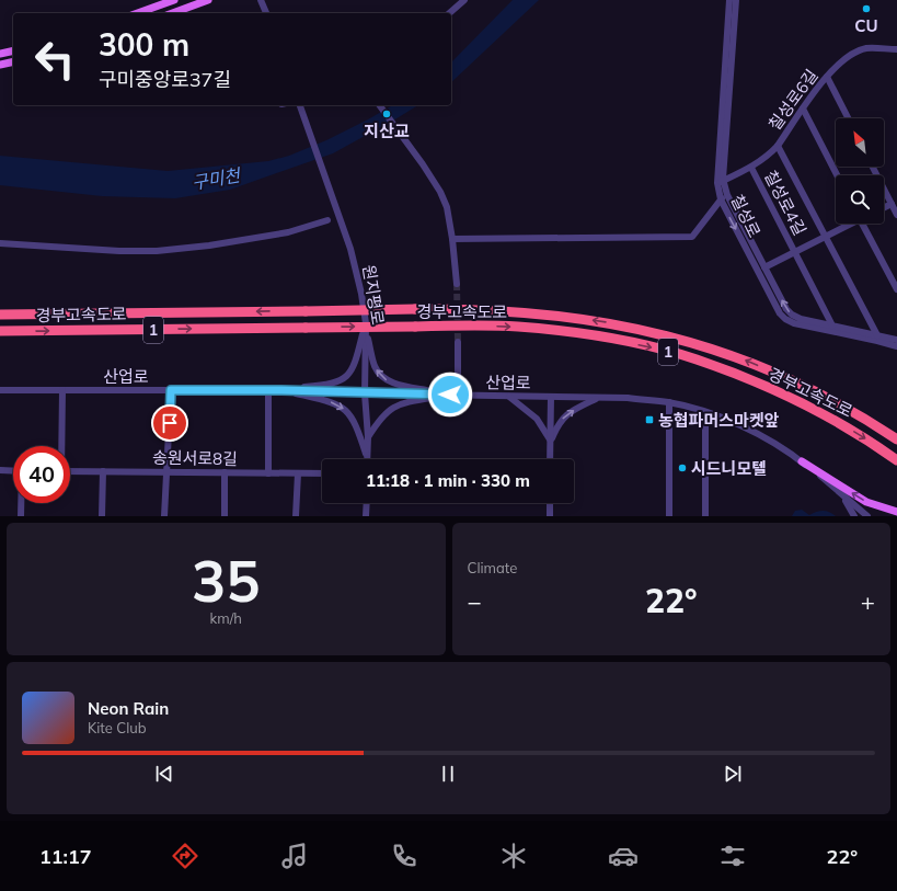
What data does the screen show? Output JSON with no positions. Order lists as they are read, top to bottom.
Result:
{
  "streets": {
    "highway": ["경부고속도로", "1"],
    "street": [
      "칠성로6길",
      "칠성로4길",
      "칠성로",
      "원지평로",
      "산업로",
      "송원서로8길"
    ]
  },
  "crossings": [
    ["칠성로6길", "칠성로4길"],
    ["칠성로6길", "칠성로"],
    ["칠성로4길", "칠성로"],
    ["원지평로", "산업로"]
  ],
  "water": ["구미천"],
  "places": {
    "other": ["CU", "지산교", "시드니모텔"],
    "transit": ["농협파머스마켓앞"]
  },
  "north": "top left",
  "page": {
    "turn": ["300 m", "구미중앙로37길"],
    "limit": "40",
    "trip": "11:18 · 1 min · 330 m",
    "tile": [
      ["35", "km/h"],
      "Climate"
    ],
    "heat": ["−", "22°", "+"],
    "song": ["Neon Rain", "Kite Club"],
    "tabs": ["11:17", "22°"]
  }
}
